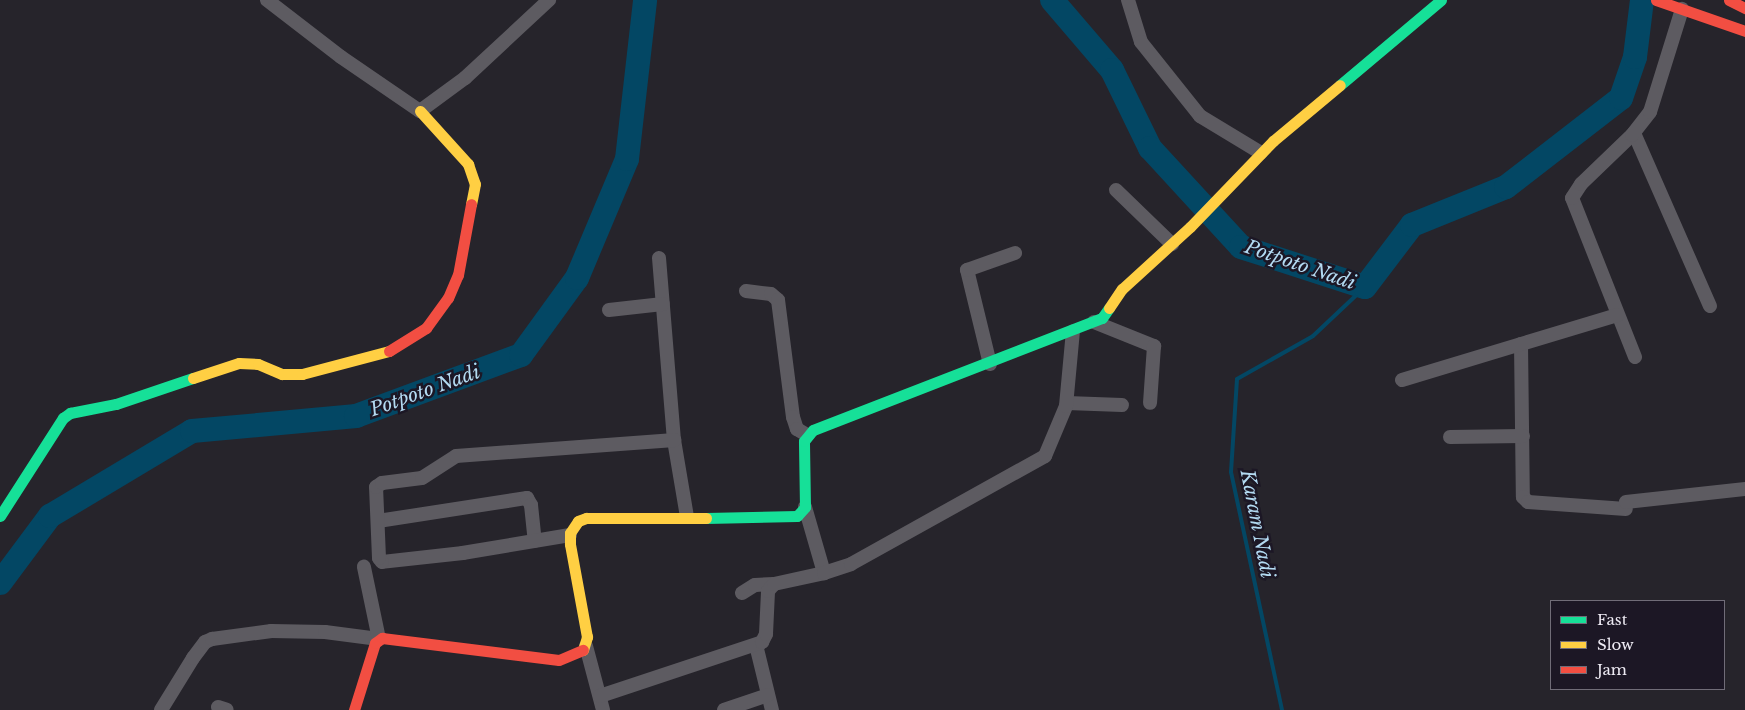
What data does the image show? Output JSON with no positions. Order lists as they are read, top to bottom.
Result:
{
  "water": ["Potpoto Nadi", "Karam Nadi"],
  "legend": ["Fast", "Slow", "Jam"]
}
